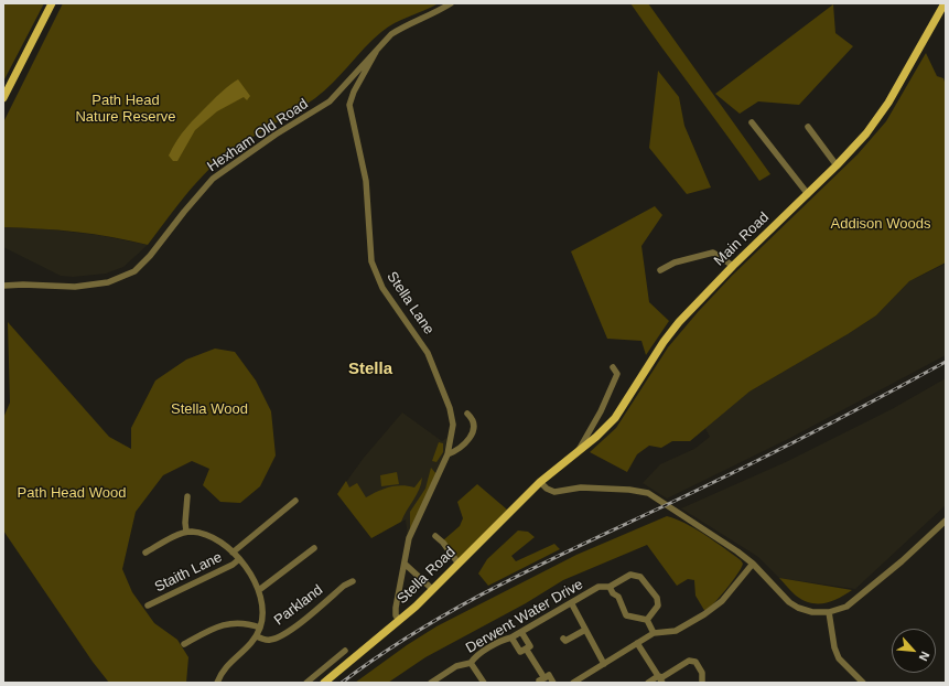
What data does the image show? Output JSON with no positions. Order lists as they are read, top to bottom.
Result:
{
  "streets": {
    "main road": ["Main Road", "Stella Road"],
    "street": [
      "Hexham Old Road",
      "Stella Lane",
      "Staith Lane",
      "Parkland",
      "Derwent Water Drive"
    ]
  },
  "crossings": [
    ["Hexham Old Road", "Stella Lane"],
    ["Main Road", "Stella Road"],
    ["Stella Lane", "Stella Road"]
  ],
  "districts": ["Stella"],
  "parks": [
    "Path Head Nature Reserve",
    "Addison Woods",
    "Stella Wood",
    "Path Head Wood"
  ],
  "north": "bottom right"
}
